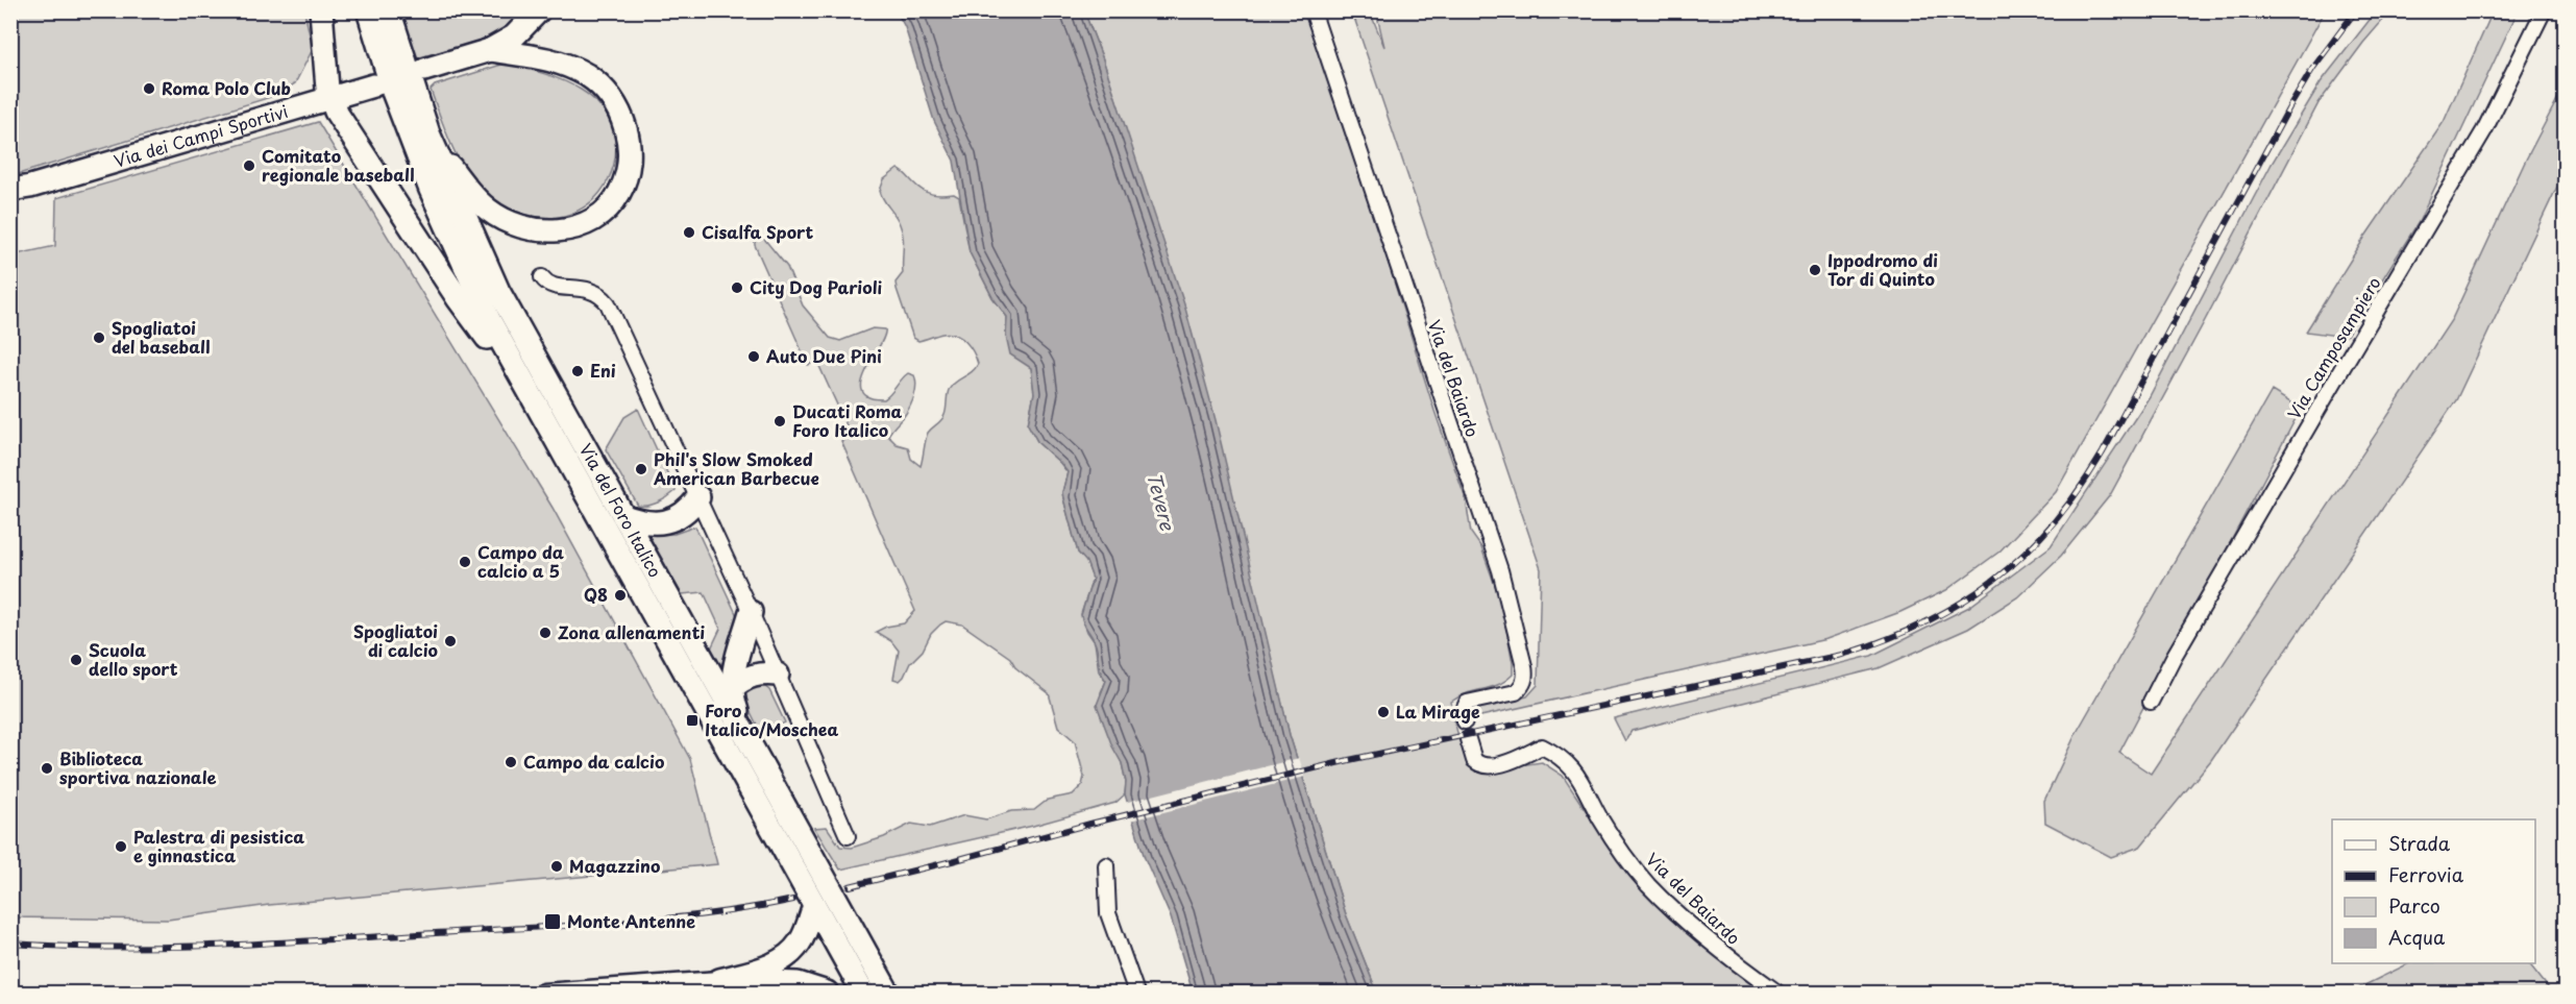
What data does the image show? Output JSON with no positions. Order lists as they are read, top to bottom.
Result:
{
  "streets": {
    "main road": ["Via dei Campi Sportivi", "Via del Foro Italico"],
    "street": ["Via Camposampiero", "Via del Baiardo"]
  },
  "water": ["Tevere"],
  "places": {
    "other": [
      "Roma Polo Club",
      "Comitato regionale baseball",
      "Cisalfa Sport",
      "Ippodromo di Tor di Quinto",
      "City Dog Parioli",
      "Spogliatoi del baseball",
      "Auto Due Pini",
      "Eni",
      "Ducati Roma Foro Italico",
      "Phil's Slow Smoked American Barbecue",
      "Campo da calcio a 5",
      "Q8",
      "Zona allenamenti",
      "Spogliatoi di calcio",
      "Scuola dello sport",
      "La Mirage",
      "Campo da calcio",
      "Biblioteca sportiva nazionale",
      "Palestra di pesistica e ginnastica",
      "Magazzino"
    ],
    "transit": ["Foro Italico/Moschea", "Monte Antenne"]
  },
  "legend": [
    "Strada",
    "Ferrovia",
    "Parco",
    "Acqua"
  ]
}
